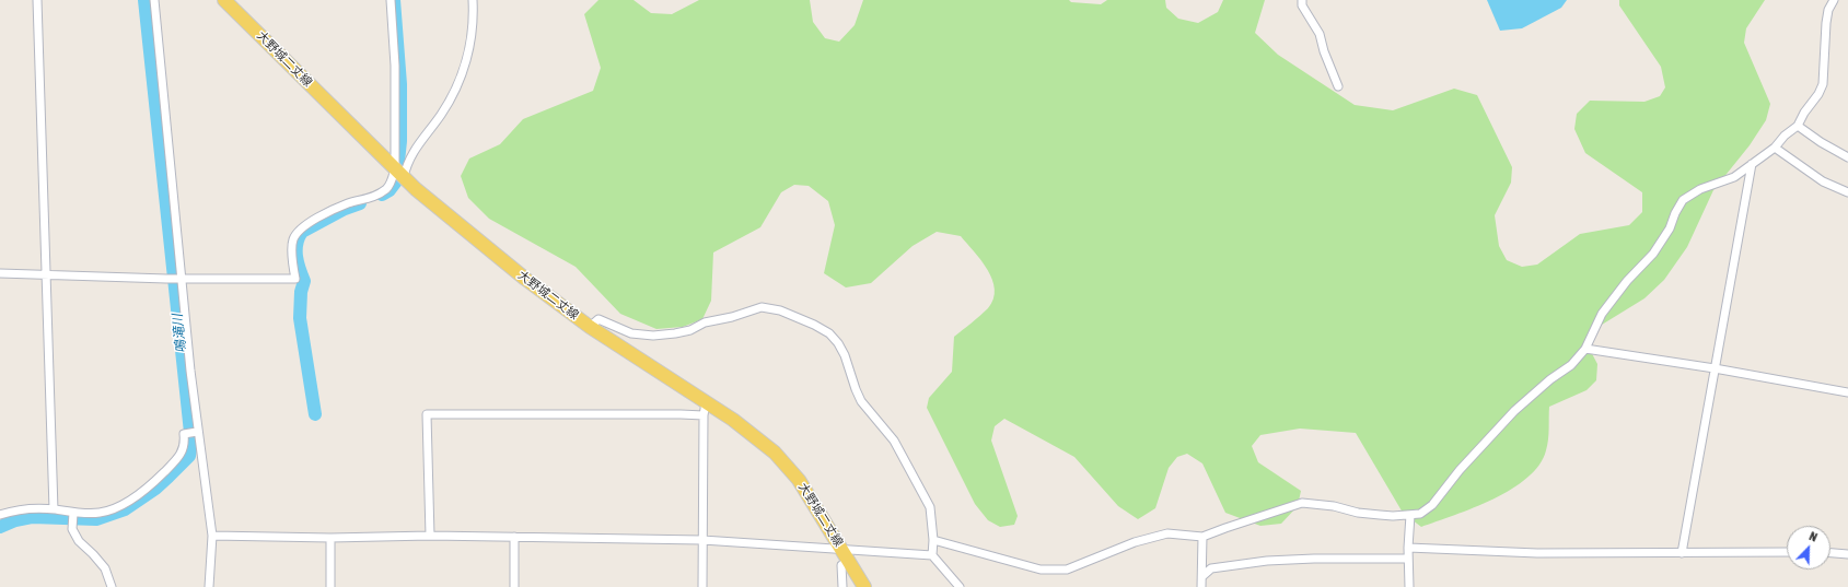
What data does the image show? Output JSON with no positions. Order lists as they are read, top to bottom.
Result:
{
  "streets": {
    "main road": ["大野城二丈線"]
  },
  "water": ["鳴滝川"],
  "north": "top right"
}
